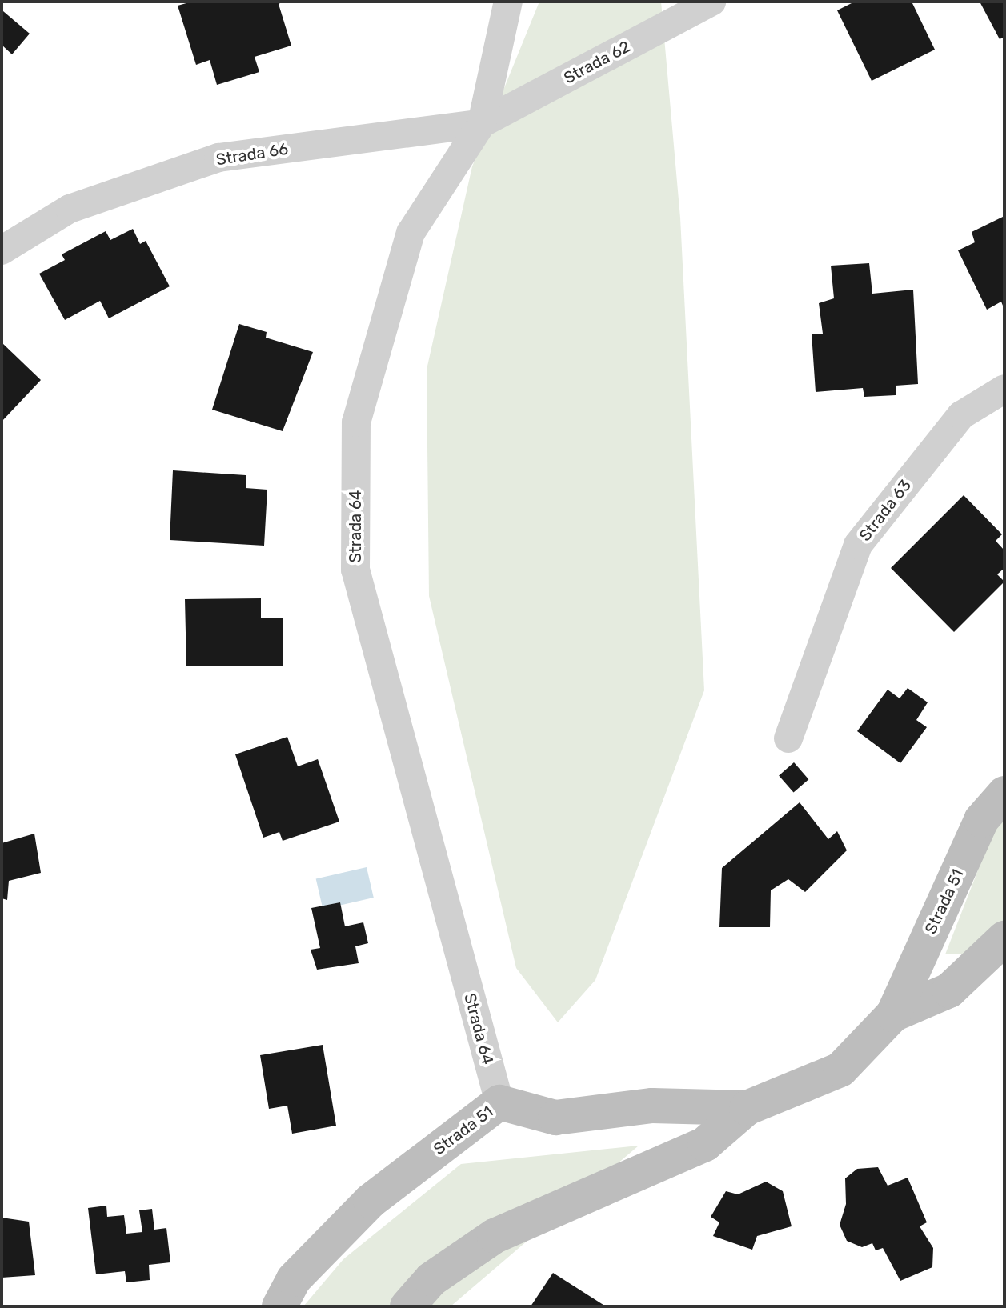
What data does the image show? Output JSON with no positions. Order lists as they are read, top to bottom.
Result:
{
  "streets": {
    "street": [
      "Strada 62",
      "Strada 66",
      "Strada 63",
      "Strada 64",
      "Strada 51"
    ]
  },
  "crossings": [
    ["Strada 62", "Strada 66"],
    ["Strada 62", "Strada 64"],
    ["Strada 66", "Strada 64"],
    ["Strada 64", "Strada 51"]
  ]
}
